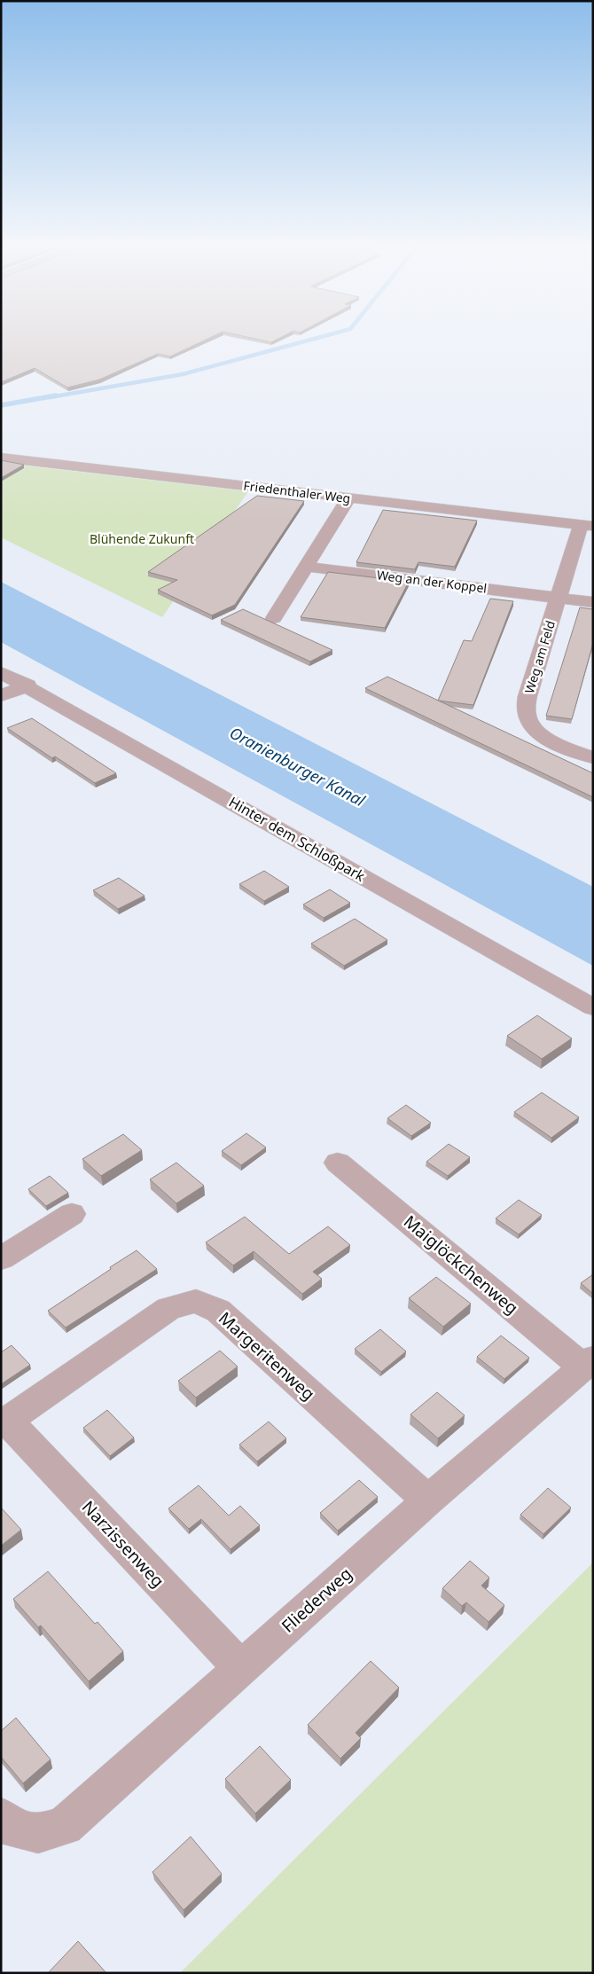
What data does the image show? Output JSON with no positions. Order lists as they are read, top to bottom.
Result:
{
  "streets": {
    "street": [
      "Friedenthaler Weg",
      "Weg an der Koppel",
      "Weg am Feld",
      "Hinter dem Schloßpark",
      "Maiglöckchenweg",
      "Margeritenweg",
      "Narzissenweg",
      "Fliederweg"
    ]
  },
  "crossings": [
    ["Friedenthaler Weg", "Weg am Feld"],
    ["Weg an der Koppel", "Weg am Feld"],
    ["Maiglöckchenweg", "Fliederweg"],
    ["Margeritenweg", "Narzissenweg"],
    ["Margeritenweg", "Fliederweg"],
    ["Narzissenweg", "Fliederweg"]
  ],
  "water": ["Oranienburger Kanal"],
  "parks": ["Blühende Zukunft"]
}
